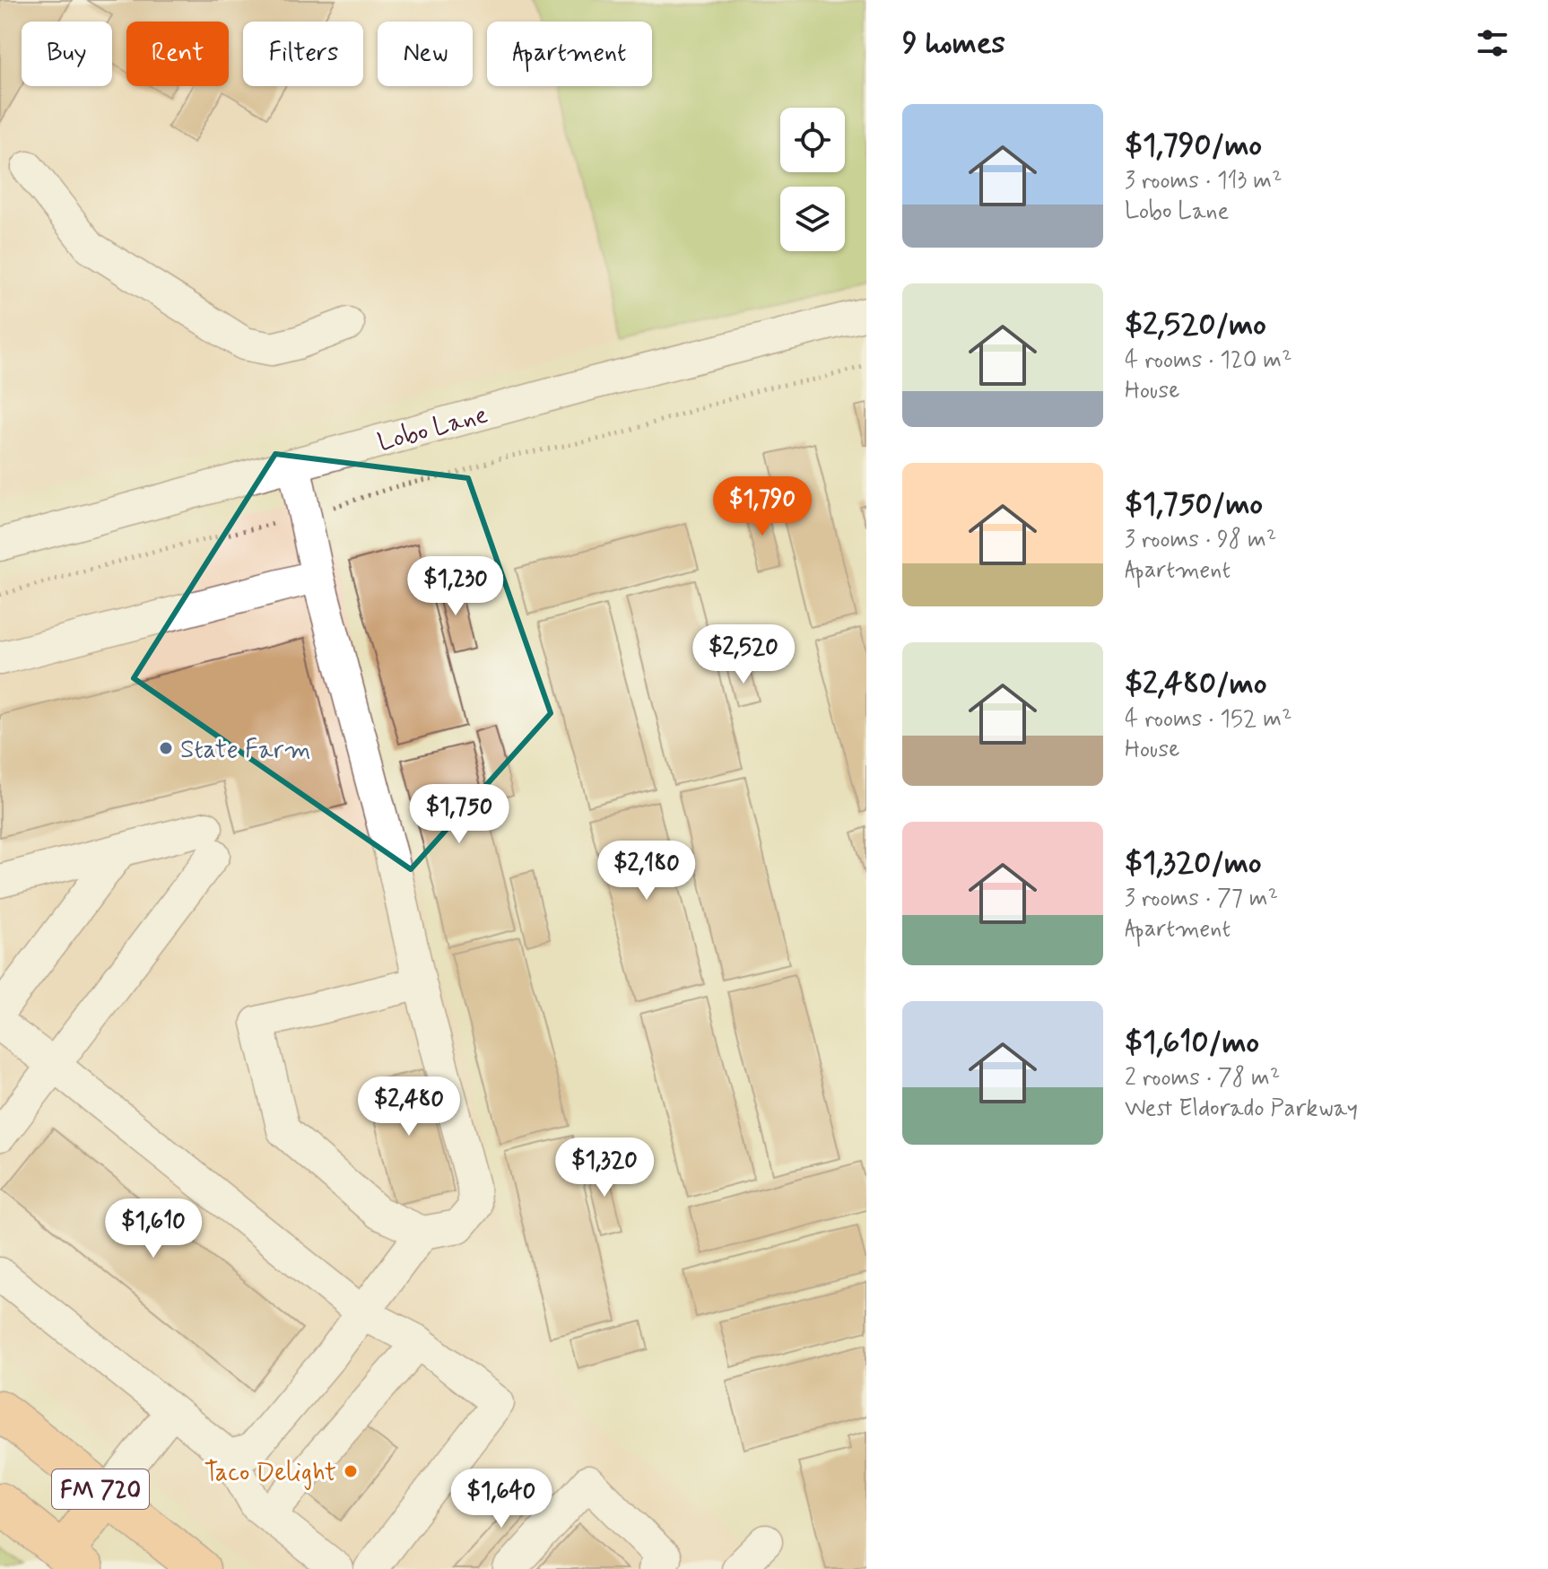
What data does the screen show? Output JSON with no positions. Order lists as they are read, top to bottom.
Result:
{
  "streets": {
    "main road": ["FM 720"],
    "street": ["Lobo Lane"]
  },
  "places": ["State Farm", "Taco Delight"],
  "page": {
    "heading": "9 homes",
    "chip": [
      "Buy",
      "Rent",
      "Filters",
      "New",
      "Apartment"
    ],
    "list": [
      {
        "name": "$1,790/mo",
        "note": "3 rooms · 113 m² · Lobo Lane"
      },
      {
        "name": "$2,520/mo",
        "note": "4 rooms · 120 m² · House"
      },
      {
        "name": "$1,750/mo",
        "note": "3 rooms · 98 m² · Apartment"
      },
      {
        "name": "$2,480/mo",
        "note": "4 rooms · 152 m² · House"
      },
      {
        "name": "$1,320/mo",
        "note": "3 rooms · 77 m² · Apartment"
      },
      {
        "name": "$1,610/mo",
        "note": "2 rooms · 78 m² · West Eldorado Parkway"
      }
    ],
    "price": [
      "$1,790",
      "$1,230",
      "$2,520",
      "$1,750",
      "$2,180",
      "$2,480",
      "$1,320",
      "$1,610",
      "$1,640"
    ]
  }
}
